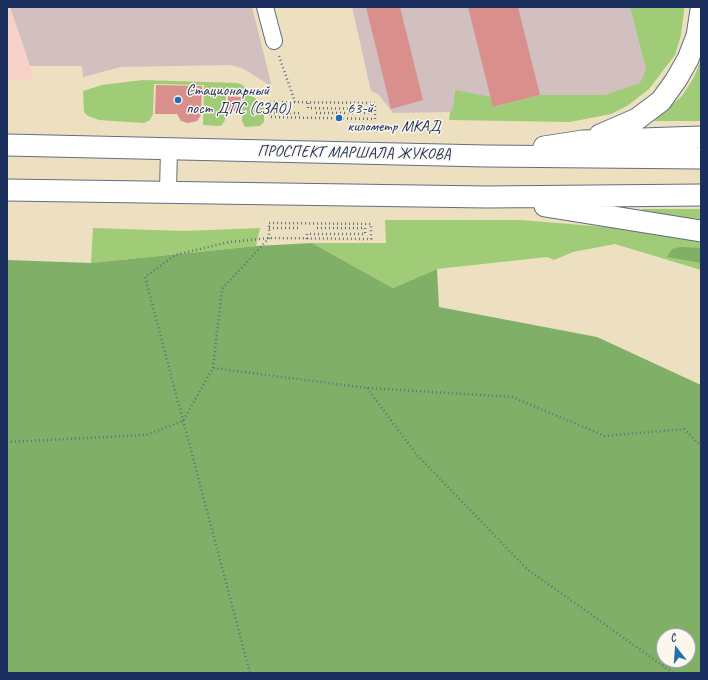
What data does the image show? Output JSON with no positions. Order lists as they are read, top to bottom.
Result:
{
  "streets": {
    "main road": ["ПРОСПЕКТ МАРШАЛА ЖУКОВА"]
  },
  "places": ["Стационарный пост ДПС (СЗАО)", "63-й километр МКАД"],
  "north": "top"
}
